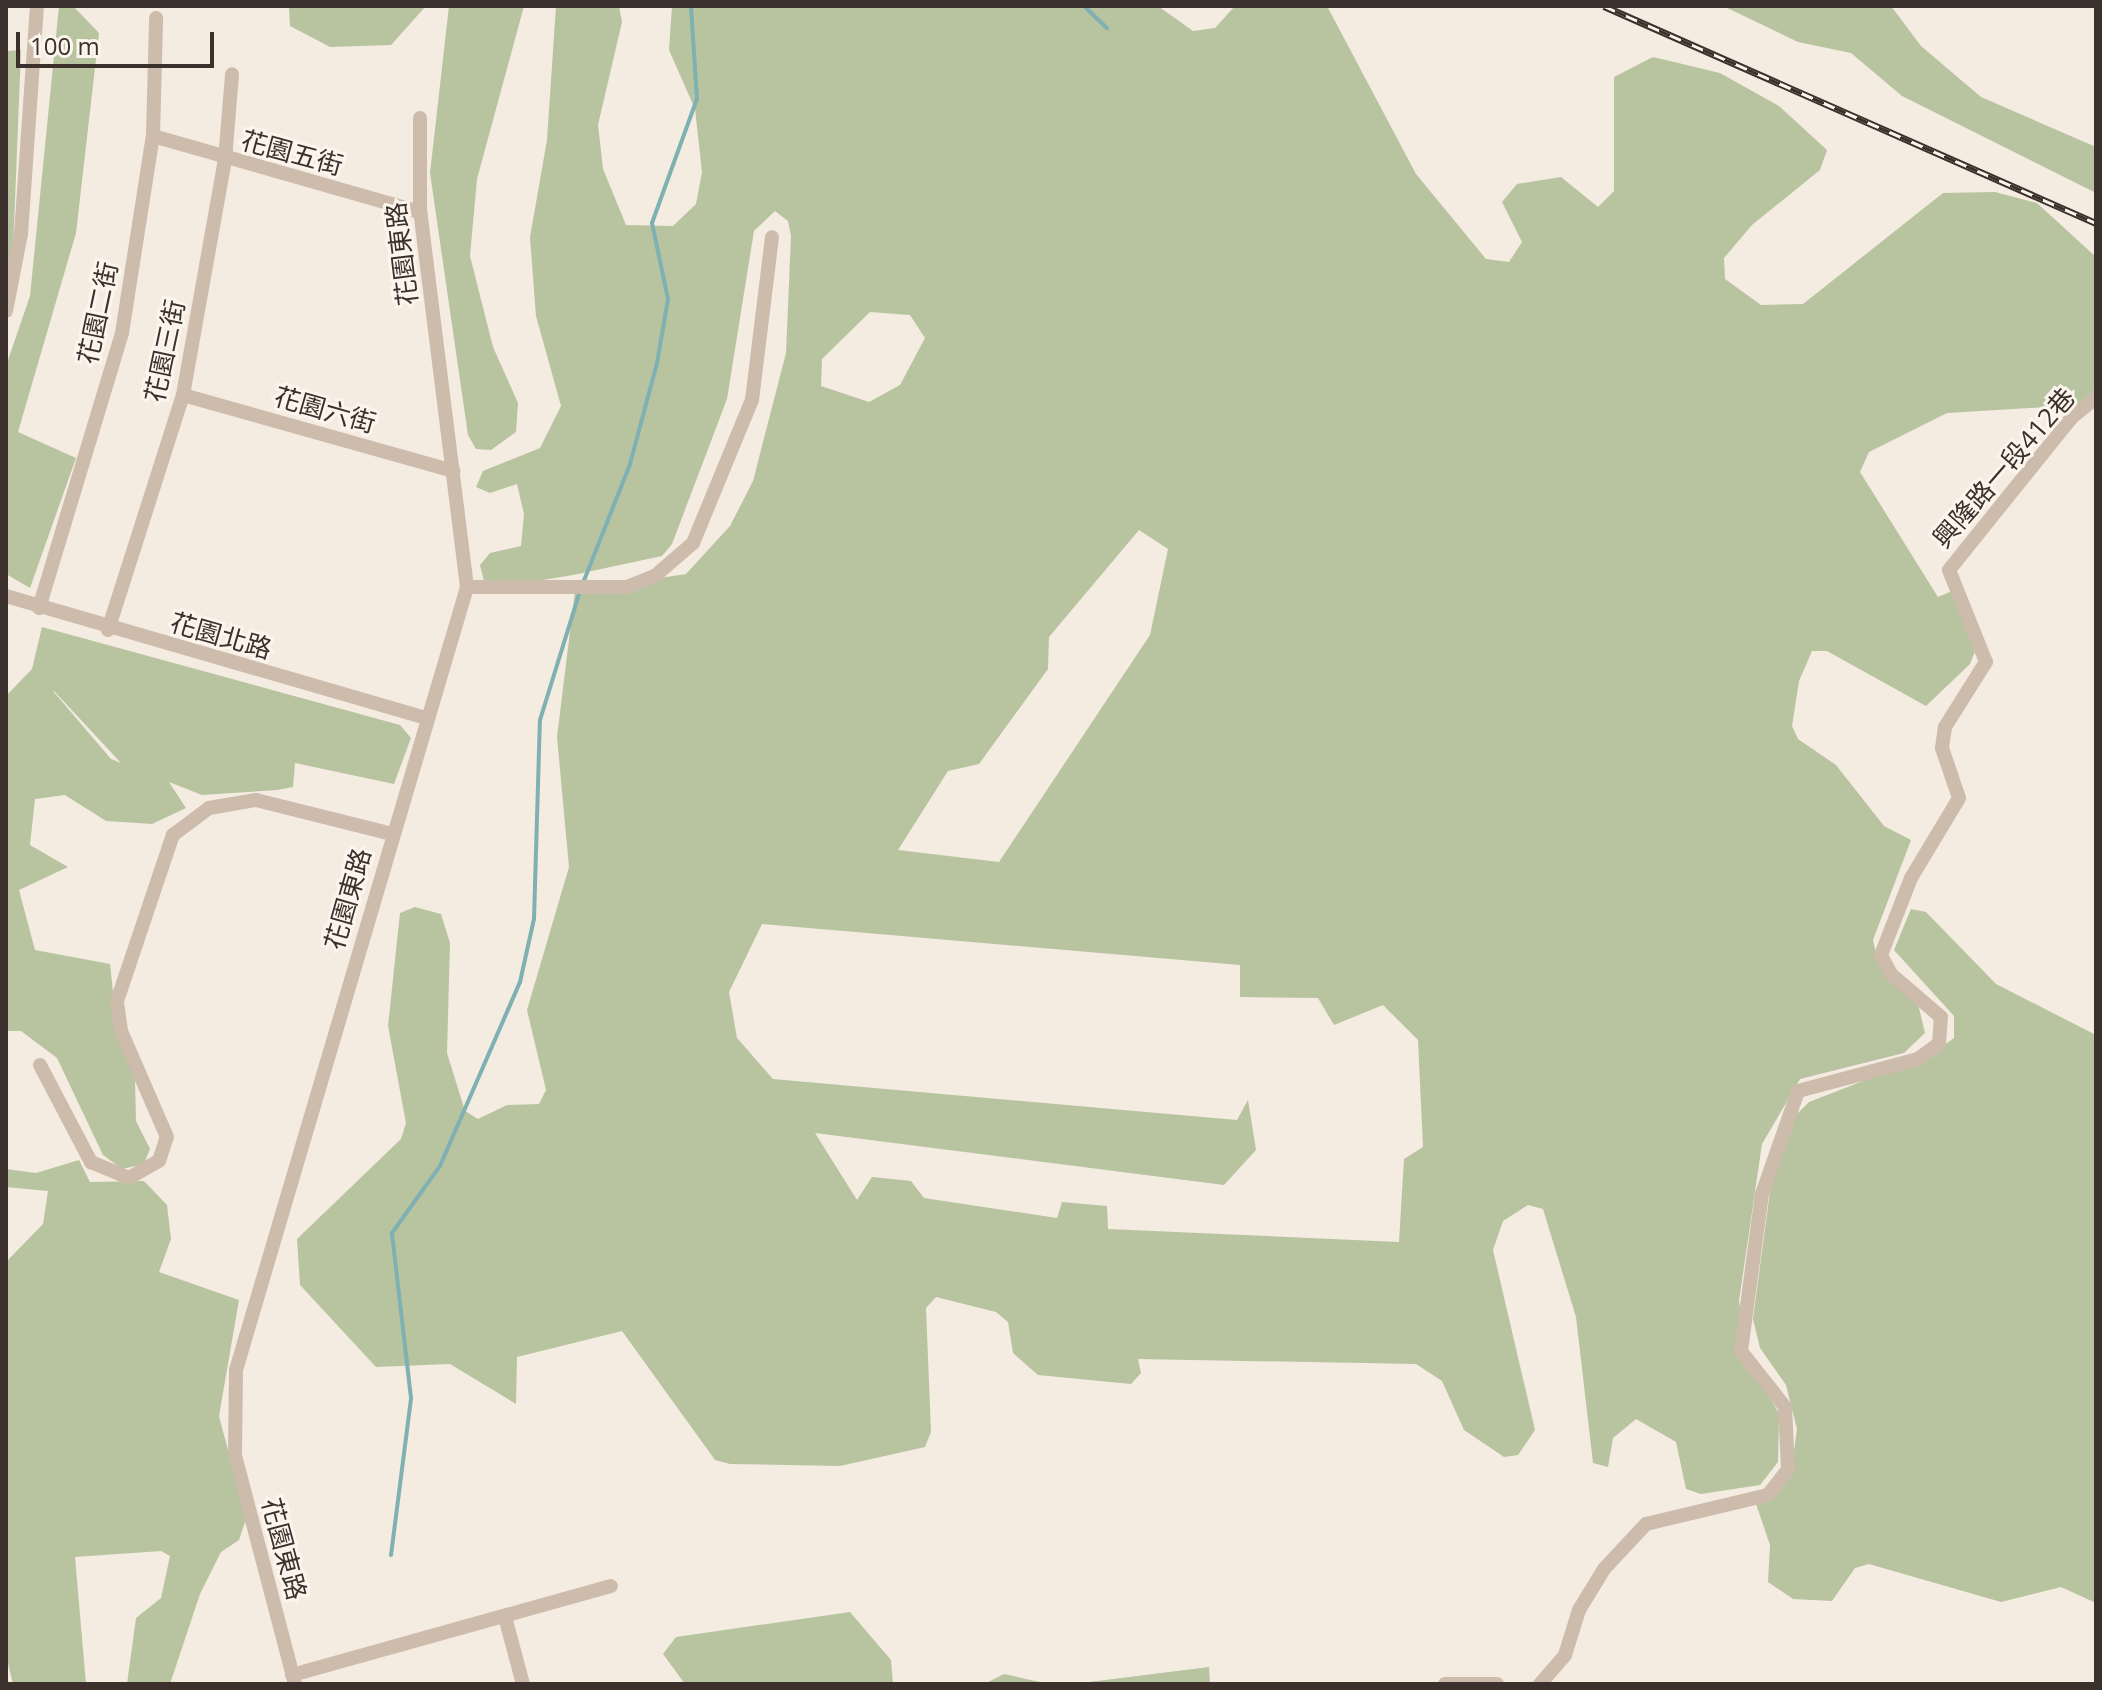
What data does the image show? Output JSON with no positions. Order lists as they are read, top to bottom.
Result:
{
  "streets": {
    "street": [
      "花園五街",
      "花園東路",
      "花園二街",
      "花園三街",
      "花園六街",
      "興隆路一段412巷",
      "花園北路"
    ]
  },
  "crossings": [
    ["花園五街", "花園東路"],
    ["花園五街", "花園二街"],
    ["花園五街", "花園三街"],
    ["花園東路", "花園六街"],
    ["花園東路", "花園北路"],
    ["花園二街", "花園北路"],
    ["花園三街", "花園六街"],
    ["花園三街", "花園北路"]
  ],
  "scale_bar": "100 m"
}
